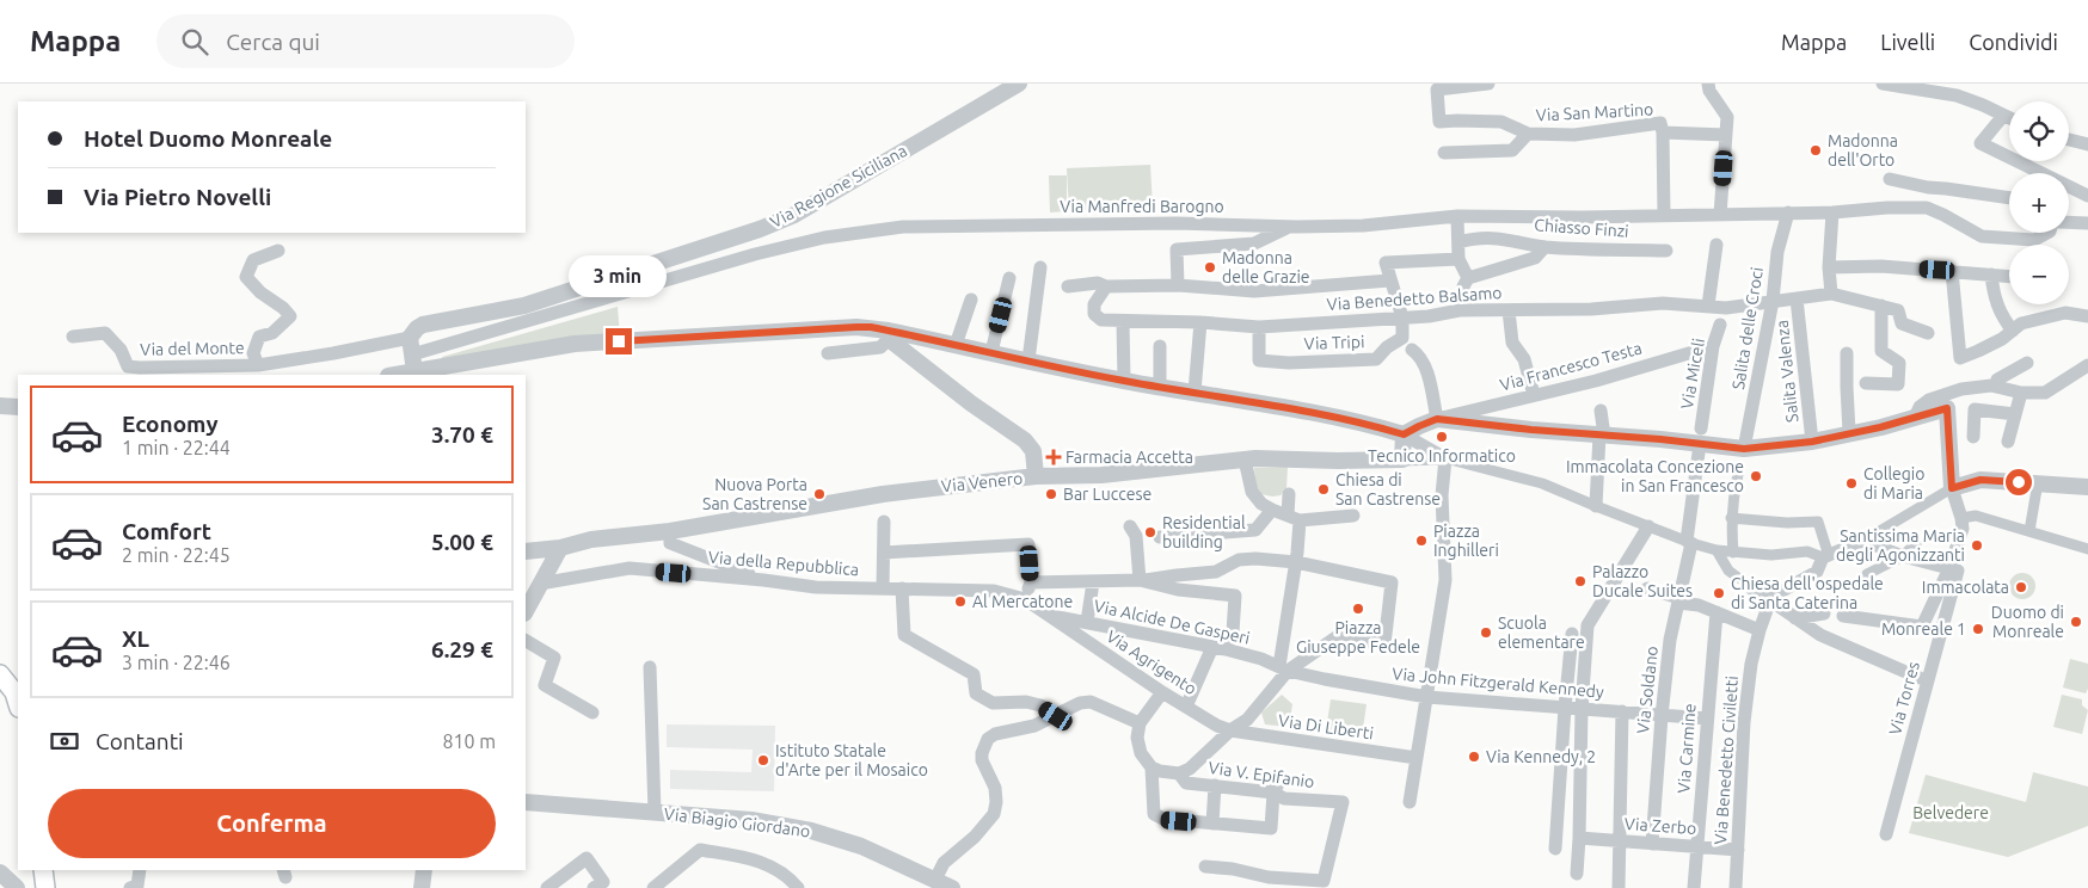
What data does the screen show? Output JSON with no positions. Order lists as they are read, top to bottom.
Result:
{
  "streets": {
    "street": [
      "Via San Martino",
      "Via Regione Siciliana",
      "Via Manfredi Barogno",
      "Chiasso Finzi",
      "Via Benedetto Balsamo",
      "Salita delle Croci",
      "Via Tripi",
      "Via del Monte",
      "Via Francesco Testa",
      "Salita Valenza",
      "Via Miceli",
      "Via Venero",
      "Via della Repubblica",
      "Via Alcide De Gasperi",
      "Via Agrigento",
      "Via John Fitzgerald Kennedy",
      "Via Soldano",
      "Via Torres",
      "Via Di Liberti",
      "Via Carmine",
      "Via Benedetto Civiletti",
      "Via V. Epifanio",
      "Via Biagio Giordano",
      "Via Zerbo"
    ]
  },
  "crossings": [
    ["Via Regione Siciliana", "Via Manfredi Barogno"],
    ["Via Regione Siciliana", "Via del Monte"],
    ["Via Manfredi Barogno", "Salita delle Croci"],
    ["Via Manfredi Barogno", "Via del Monte"],
    ["Via Benedetto Balsamo", "Salita delle Croci"],
    ["Via Benedetto Balsamo", "Via Tripi"],
    ["Via Benedetto Balsamo", "Salita Valenza"],
    ["Via Francesco Testa", "Via Miceli"],
    ["Via Miceli", "Via Soldano"],
    ["Via della Repubblica", "Via Agrigento"],
    ["Via Alcide De Gasperi", "Via Agrigento"],
    ["Via Alcide De Gasperi", "Via John Fitzgerald Kennedy"],
    ["Via Agrigento", "Via Di Liberti"],
    ["Via John Fitzgerald Kennedy", "Via Soldano"],
    ["Via John Fitzgerald Kennedy", "Via Carmine"],
    ["Via Soldano", "Via Zerbo"],
    ["Via Carmine", "Via Zerbo"],
    ["Via Benedetto Civiletti", "Via Zerbo"]
  ],
  "parks": ["Belvedere"],
  "places": {
    "other": [
      "Madonna dell'Orto",
      "Madonna delle Grazie",
      "Tecnico Informatico",
      "Immacolata Concezione in San Francesco",
      "Collegio di Maria",
      "Chiesa di San Castrense",
      "Nuova Porta San Castrense",
      "Bar Luccese",
      "Residential building",
      "Piazza Inghilleri",
      "Santissima Maria degli Agonizzanti",
      "Palazzo Ducale Suites",
      "Immacolata",
      "Chiesa dell'ospedale di Santa Caterina",
      "Al Mercatone",
      "Piazza Giuseppe Fedele",
      "Duomo di Monreale",
      "Monreale 1",
      "Scuola elementare",
      "Via Kennedy, 2",
      "Istituto Statale d'Arte per il Mosaico"
    ],
    "health": ["Farmacia Accetta"]
  },
  "page": {
    "header": "Mappa",
    "search": "Cerca qui",
    "nav": ["Mappa", "Livelli", "Condividi"],
    "map_buttons": ["+", "−"],
    "banner": ["Hotel Duomo Monreale", "Via Pietro Novelli"],
    "bubble": "3 min",
    "list": [
      {
        "name": "Economy",
        "note": "1 min · 22:44",
        "value": "3.70 €"
      },
      {
        "name": "Comfort",
        "note": "2 min · 22:45",
        "value": "5.00 €"
      },
      {
        "name": "XL",
        "note": "3 min · 22:46",
        "value": "6.29 €"
      }
    ],
    "pay": ["Contanti", "810 m"],
    "buttons": "Conferma"
  }
}
